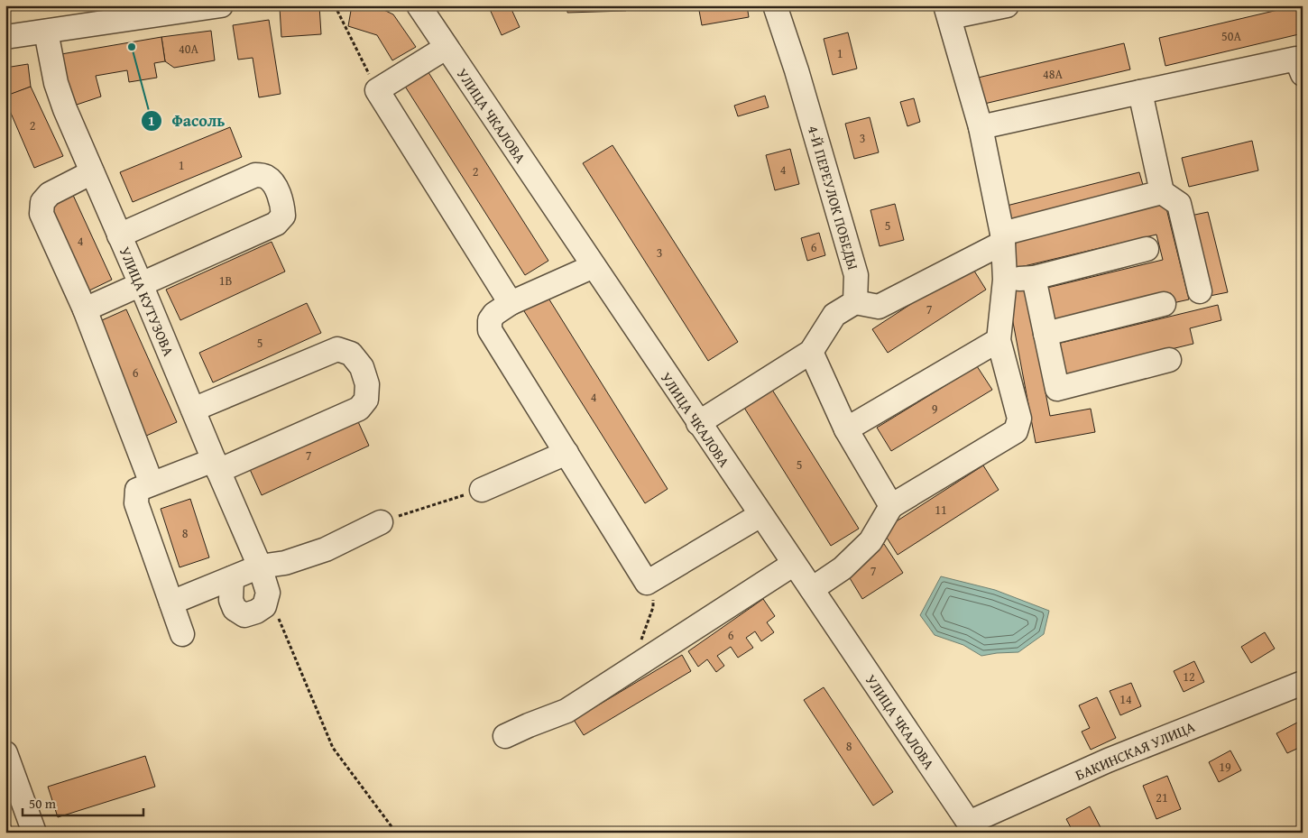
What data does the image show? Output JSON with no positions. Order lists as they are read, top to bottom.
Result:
{
  "streets": {
    "street": [
      "УЛИЦА ЧКАЛОВА",
      "4-Й ПЕРЕУЛОК ПОБЕДЫ",
      "УЛИЦА КУТУЗОВА",
      "БАКИНСКАЯ УЛИЦА"
    ]
  },
  "crossings": [
    ["УЛИЦА ЧКАЛОВА", "БАКИНСКАЯ УЛИЦА"]
  ],
  "places": ["Фасоль"],
  "house_numbers": [
    "50А",
    "40А",
    "1",
    "48А",
    "2",
    "3",
    "1",
    "4",
    "2",
    "5",
    "4",
    "6",
    "3",
    "1В",
    "7",
    "5",
    "6",
    "4",
    "9",
    "7",
    "5",
    "11",
    "8",
    "7",
    "6",
    "12",
    "14",
    "8",
    "19",
    "21"
  ],
  "scale_bar": "50 m"
}
